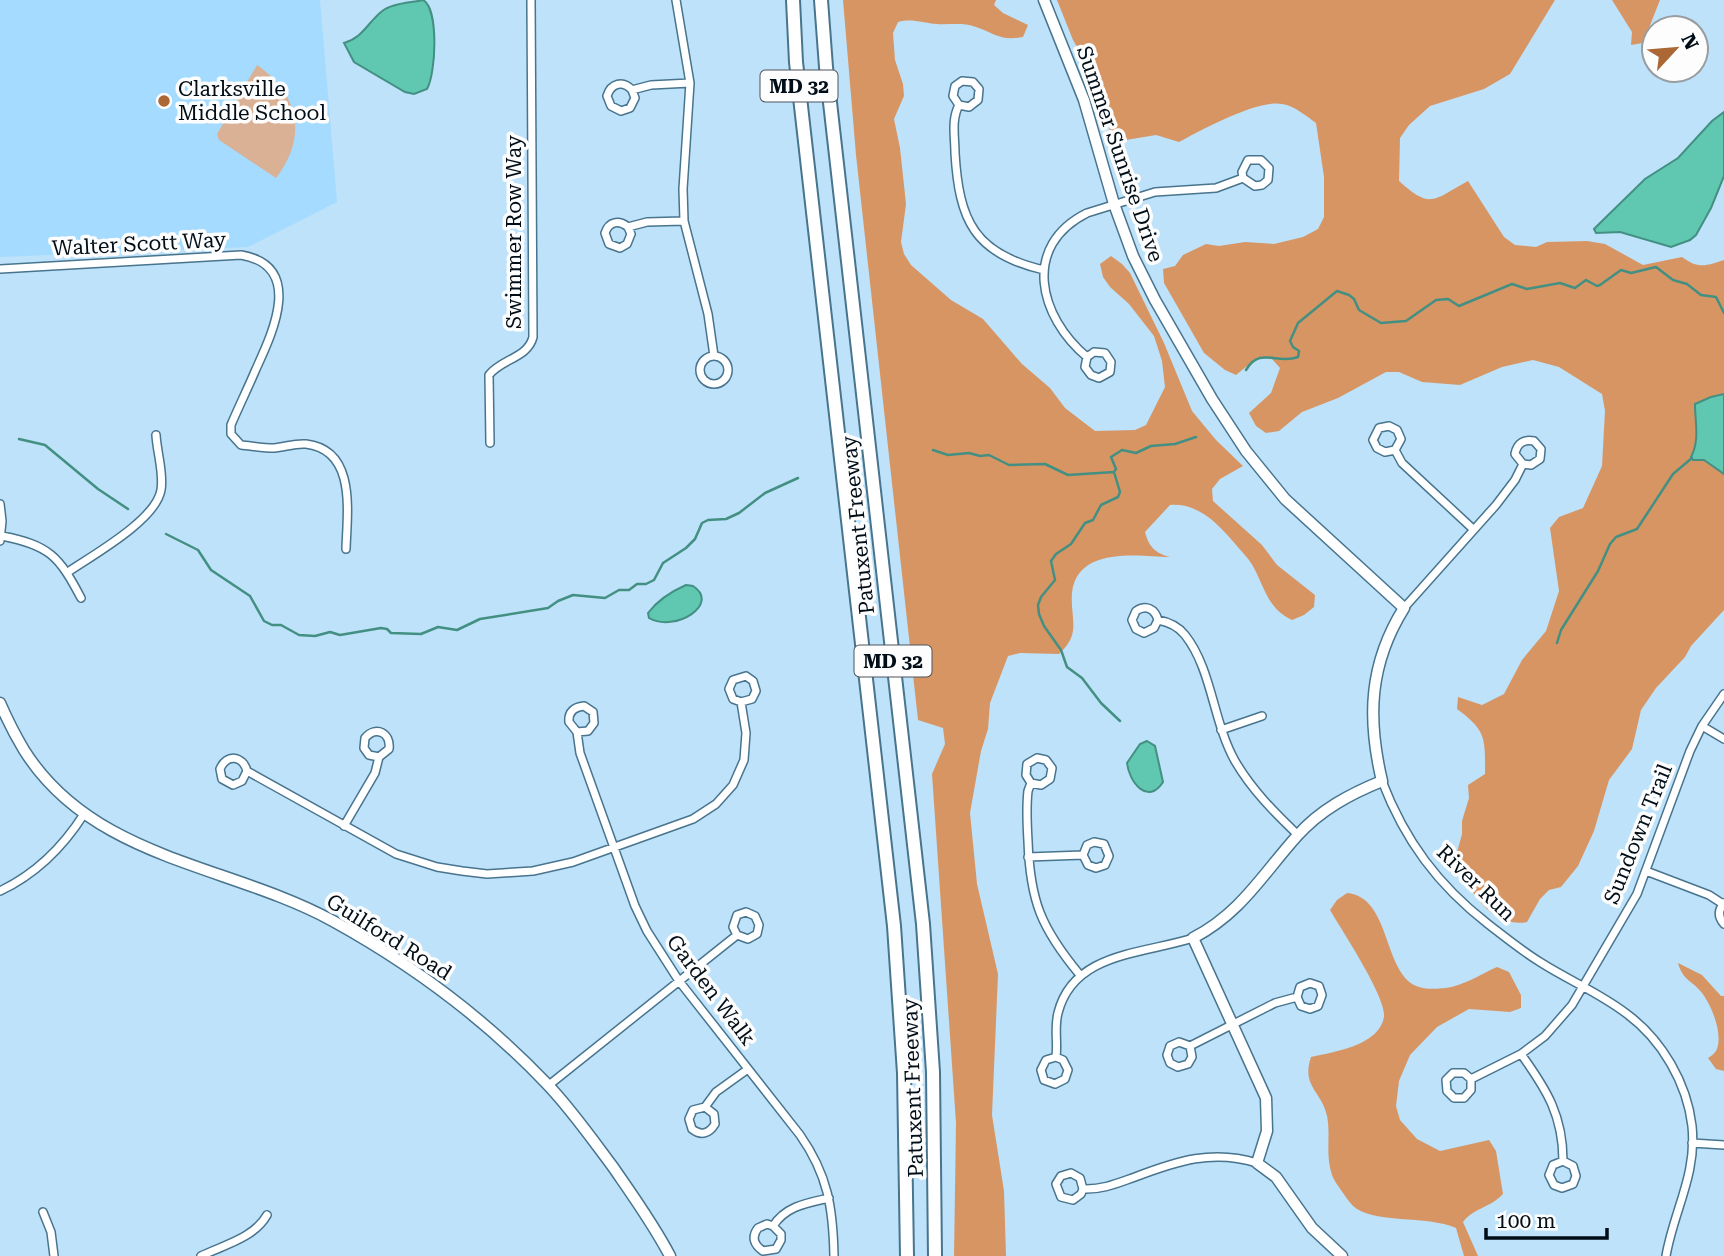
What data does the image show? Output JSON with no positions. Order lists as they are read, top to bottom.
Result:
{
  "streets": {
    "highway": ["MD 32", "Patuxent Freeway"],
    "street": [
      "Summer Sunrise Drive",
      "Swimmer Row Way",
      "Walter Scott Way",
      "Sundown Trail",
      "River Run",
      "Guilford Road",
      "Garden Walk"
    ]
  },
  "crossings": [
    ["Summer Sunrise Drive", "River Run"],
    ["Sundown Trail", "River Run"]
  ],
  "places": ["Clarksville Middle School"],
  "scale_bar": "100 m",
  "north": "top right"
}
